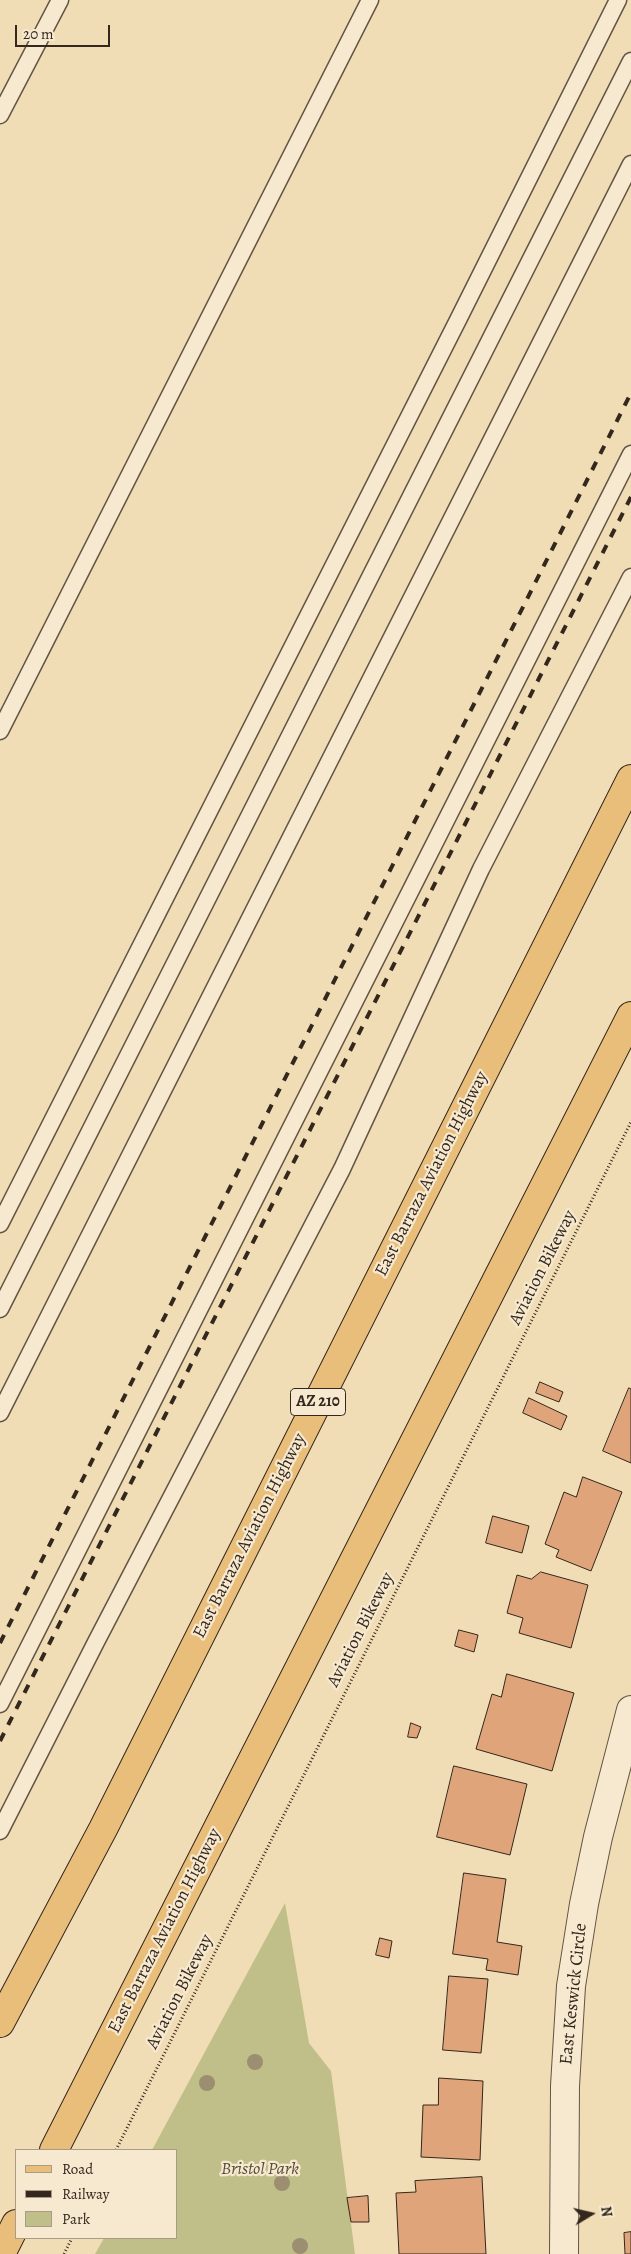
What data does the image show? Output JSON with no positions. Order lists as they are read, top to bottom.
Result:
{
  "streets": {
    "main road": ["East Barraza Aviation Highway", "AZ 210"],
    "street": ["East Keswick Circle"],
    "path": ["Aviation Bikeway"]
  },
  "parks": ["Bristol Park"],
  "legend": ["Road", "Railway", "Park"],
  "scale_bar": "20 m",
  "north": "right"
}
